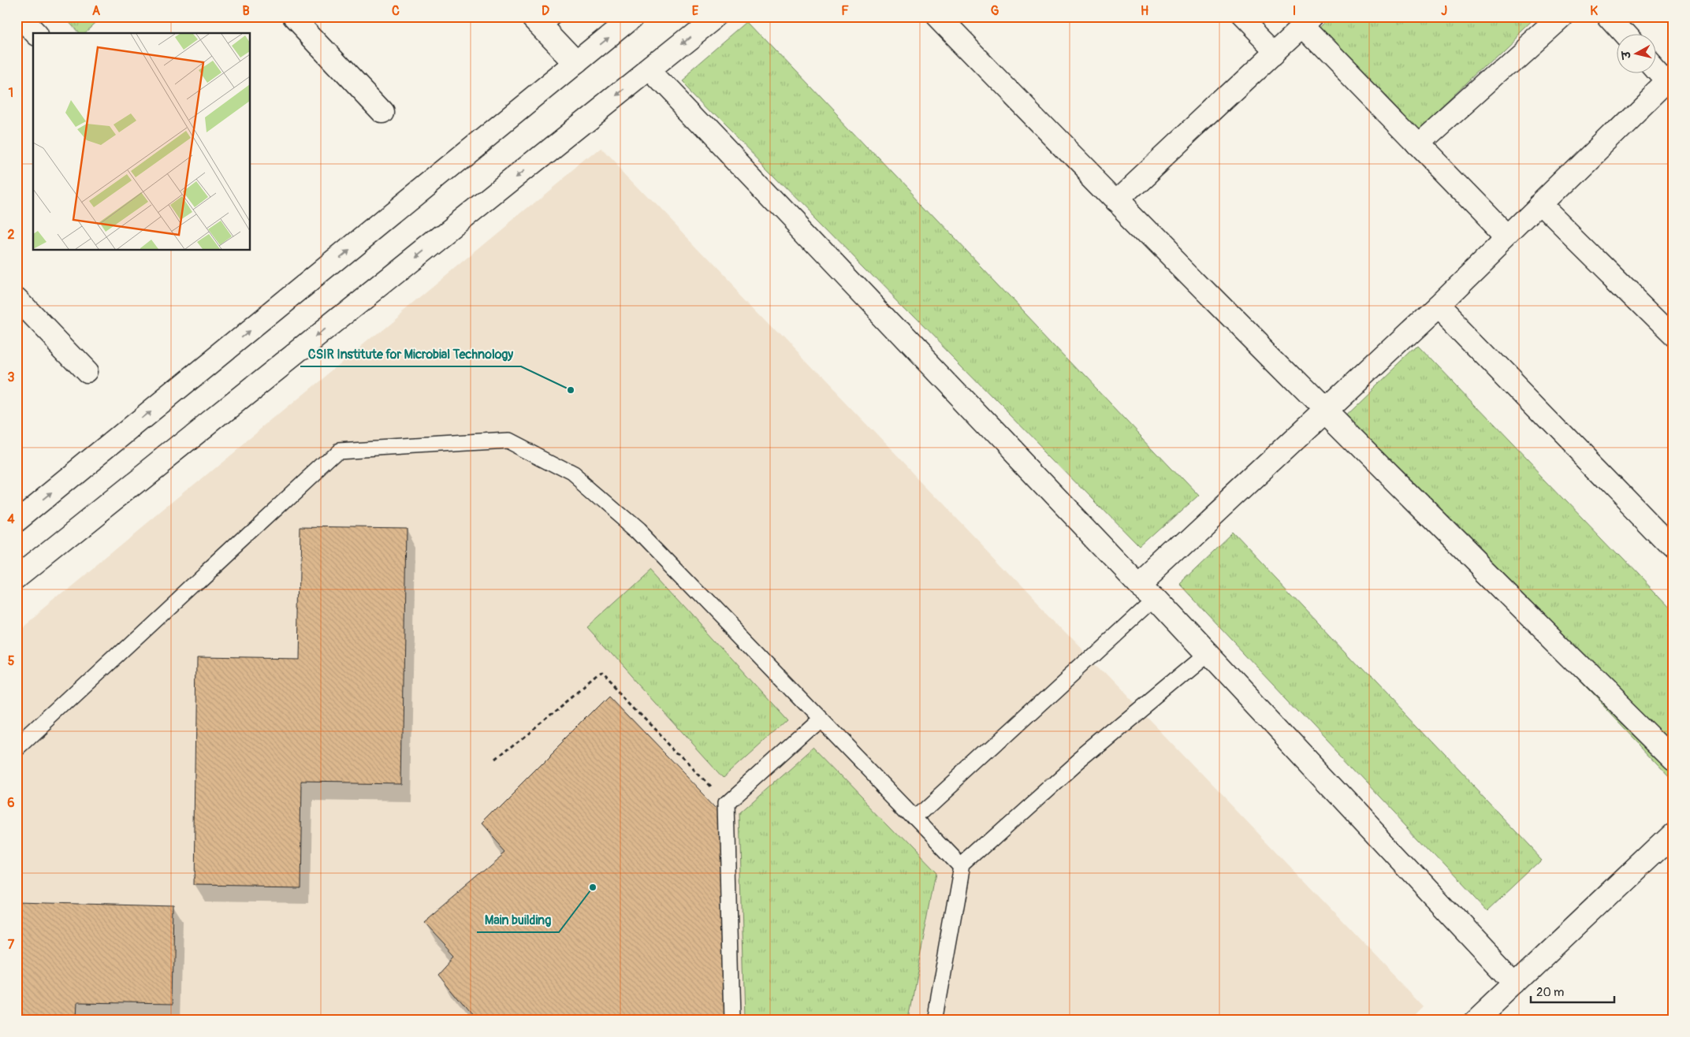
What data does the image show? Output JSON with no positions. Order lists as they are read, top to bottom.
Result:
{
  "places": ["CSIR Institute for Microbial Technology", "Main building"],
  "scale_bar": "20 m",
  "north": "left",
  "grid": {
    "columns": [
      "A",
      "B",
      "C",
      "D",
      "E",
      "F",
      "G",
      "H",
      "I",
      "J",
      "K"
    ],
    "rows": [
      "1",
      "2",
      "3",
      "4",
      "5",
      "6",
      "7"
    ]
  }
}
